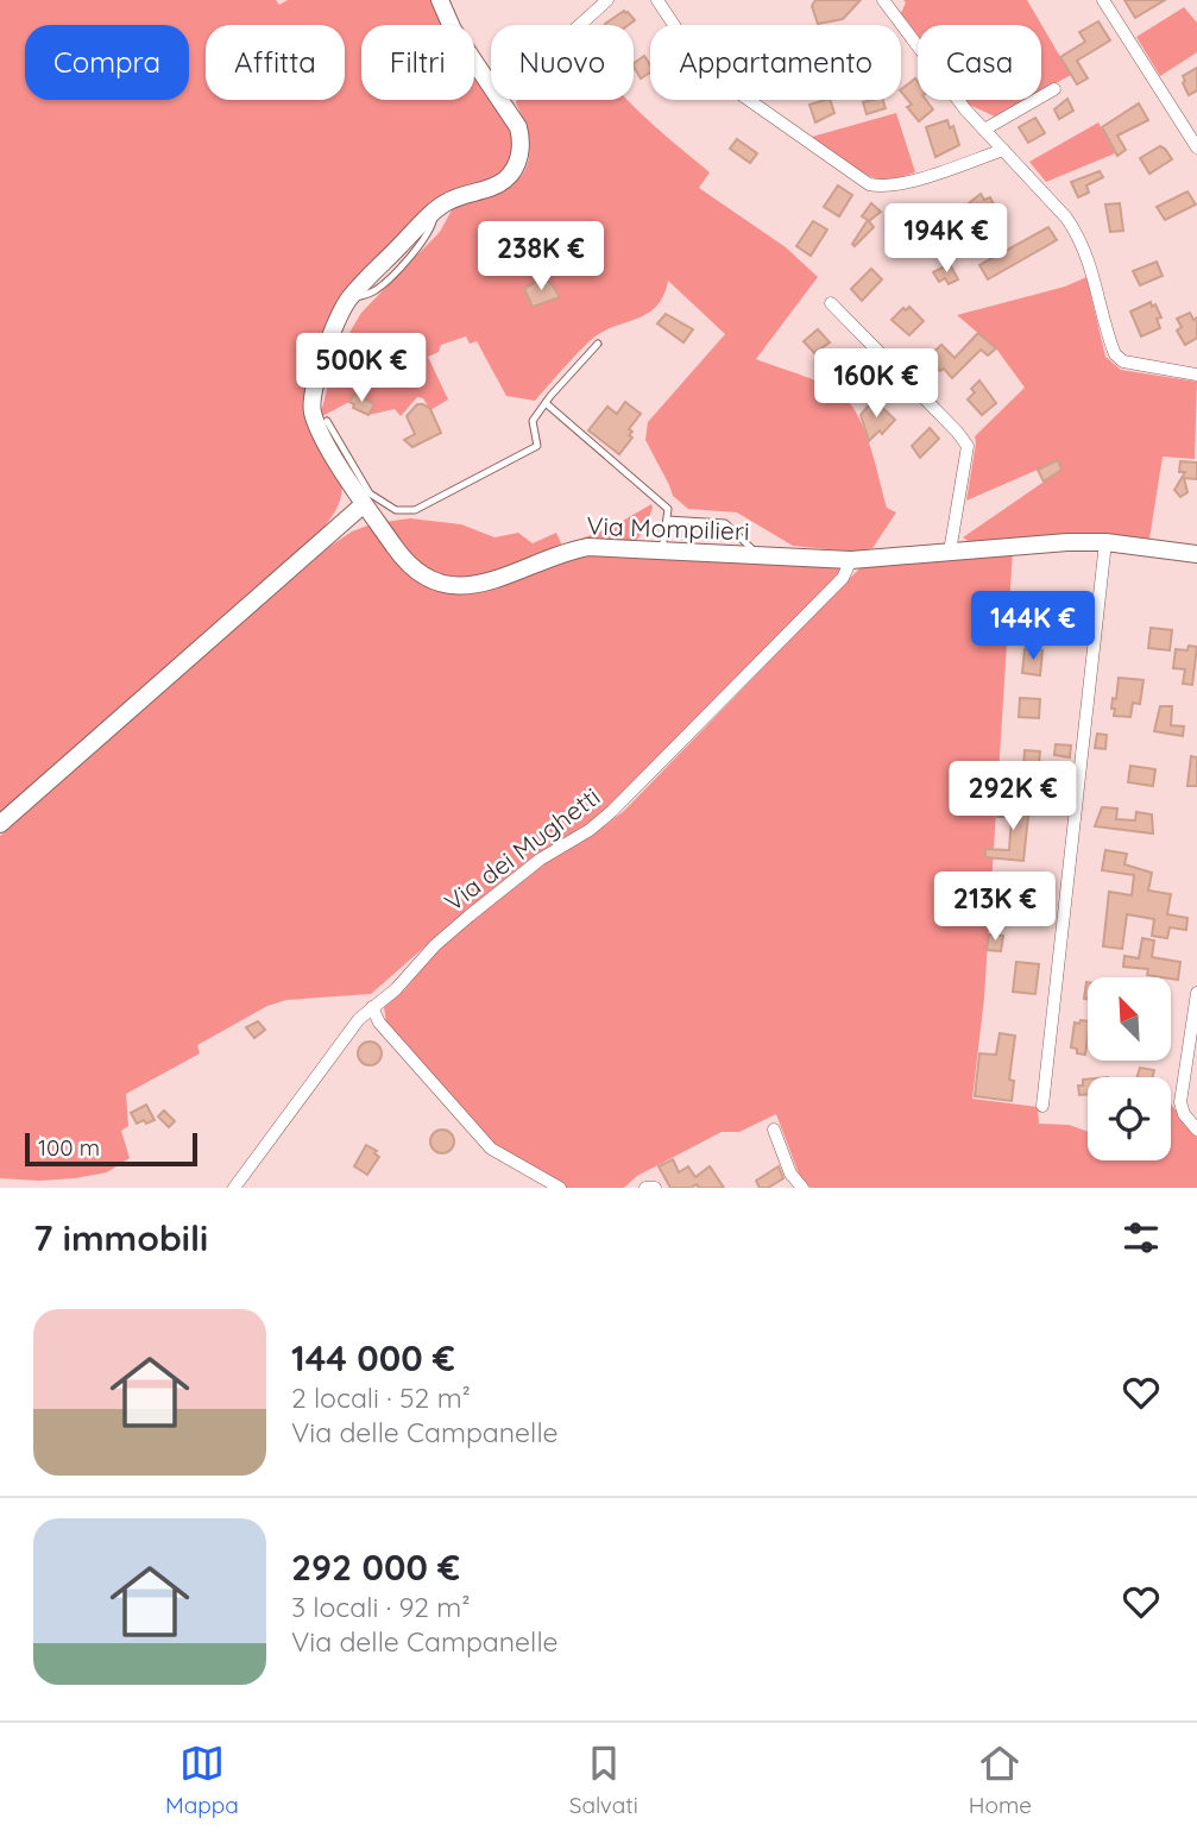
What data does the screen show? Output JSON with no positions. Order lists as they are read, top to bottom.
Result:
{
  "streets": {
    "street": ["Via Mompilieri", "Via dei Mughetti"]
  },
  "crossings": [
    ["Via Mompilieri", "Via dei Mughetti"]
  ],
  "scale_bar": "100 m",
  "north": "top left",
  "page": {
    "chip": [
      "Compra",
      "Affitta",
      "Filtri",
      "Nuovo",
      "Appartamento",
      "Casa"
    ],
    "price": [
      "194K €",
      "238K €",
      "500K €",
      "160K €",
      "144K €",
      "292K €",
      "213K €"
    ],
    "scale": "100 m",
    "heading": "7 immobili",
    "list": [
      {
        "name": "144 000 €",
        "note": "2 locali · 52 m² · Via delle Campanelle"
      },
      {
        "name": "292 000 €",
        "note": "3 locali · 92 m² · Via delle Campanelle"
      }
    ],
    "tabs": ["Mappa", "Salvati", "Home"]
  }
}
